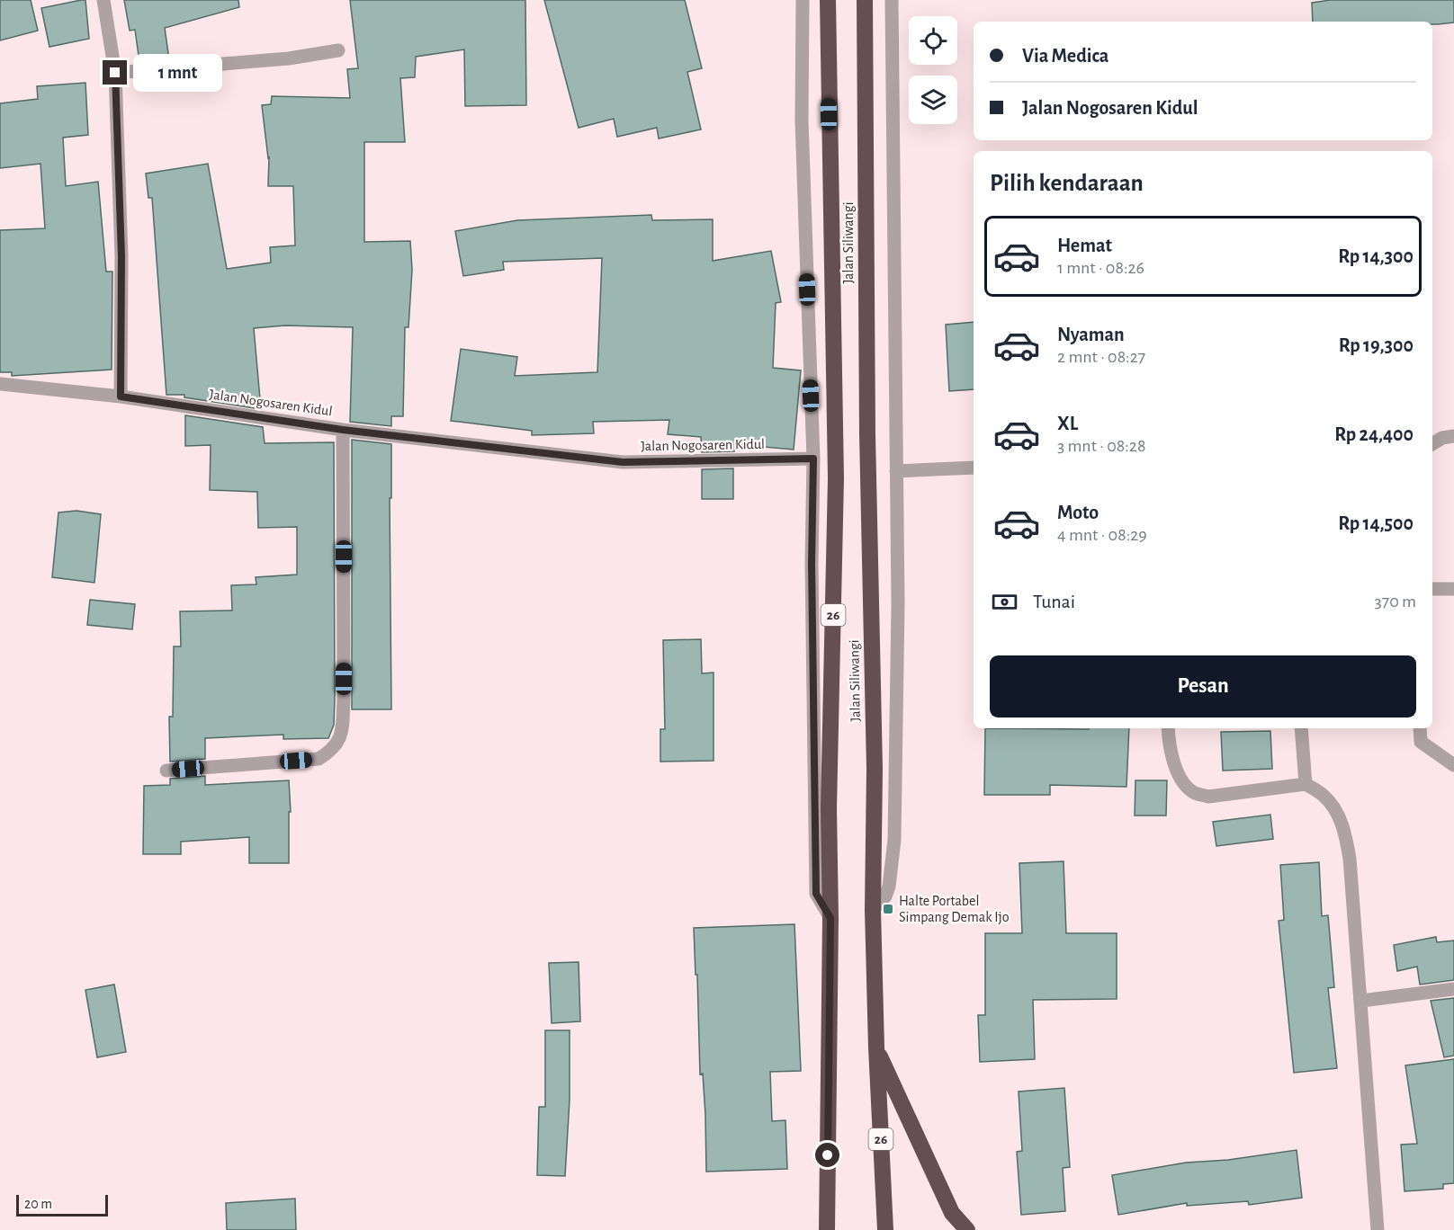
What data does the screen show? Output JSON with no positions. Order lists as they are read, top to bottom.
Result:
{
  "streets": {
    "highway": ["Jalan Siliwangi", "26"],
    "street": ["Jalan Nogosaren Kidul"]
  },
  "places": {
    "transit": ["Halte Portabel Simpang Demak Ijo"]
  },
  "scale_bar": "20 m",
  "page": {
    "banner": ["Via Medica", "Jalan Nogosaren Kidul"],
    "bubble": "1 mnt",
    "heading": "Pilih kendaraan",
    "list": [
      {
        "name": "Hemat",
        "note": "1 mnt · 08:26",
        "value": "Rp 14,300"
      },
      {
        "name": "Nyaman",
        "note": "2 mnt · 08:27",
        "value": "Rp 19,300"
      },
      {
        "name": "XL",
        "note": "3 mnt · 08:28",
        "value": "Rp 24,400"
      },
      {
        "name": "Moto",
        "note": "4 mnt · 08:29",
        "value": "Rp 14,500"
      }
    ],
    "pay": ["Tunai", "370 m"],
    "buttons": "Pesan",
    "scale": "20 m"
  }
}
